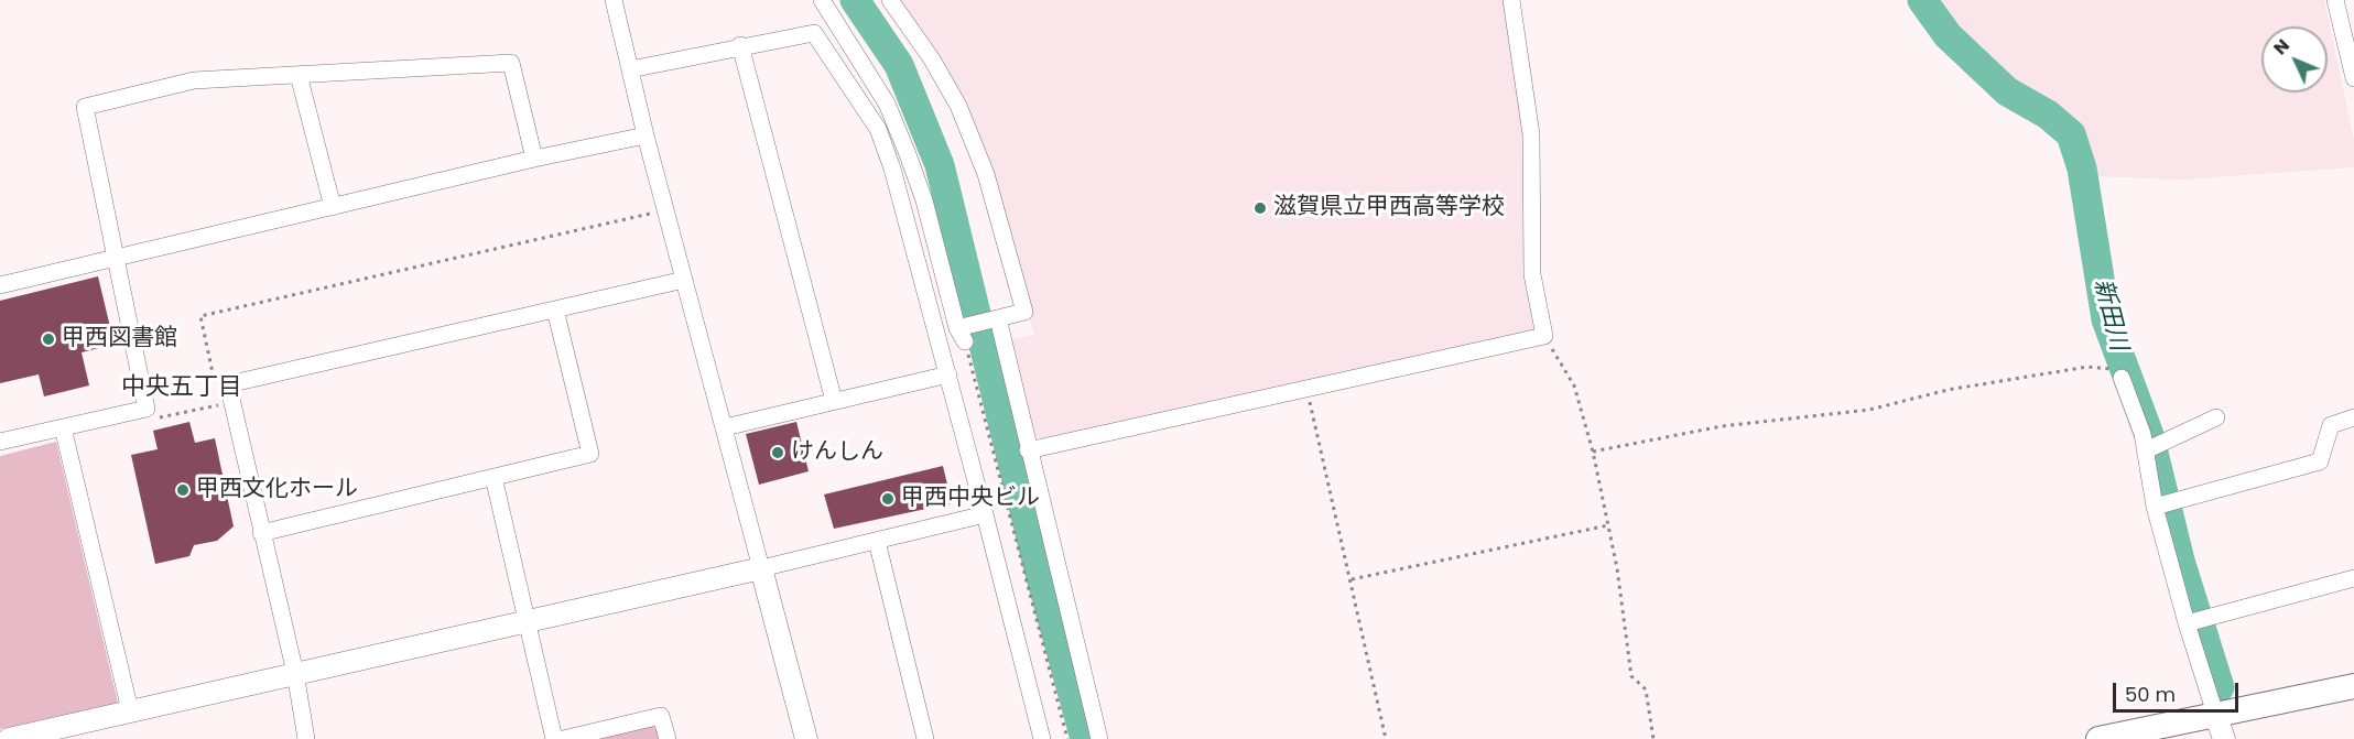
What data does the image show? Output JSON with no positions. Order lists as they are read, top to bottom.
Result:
{
  "districts": ["中央五丁目"],
  "water": ["新田川"],
  "places": [
    "滋賀県立甲西高等学校",
    "甲西図書館",
    "けんしん",
    "甲西文化ホール",
    "甲西中央ビル"
  ],
  "scale_bar": "50 m",
  "north": "top left"
}
